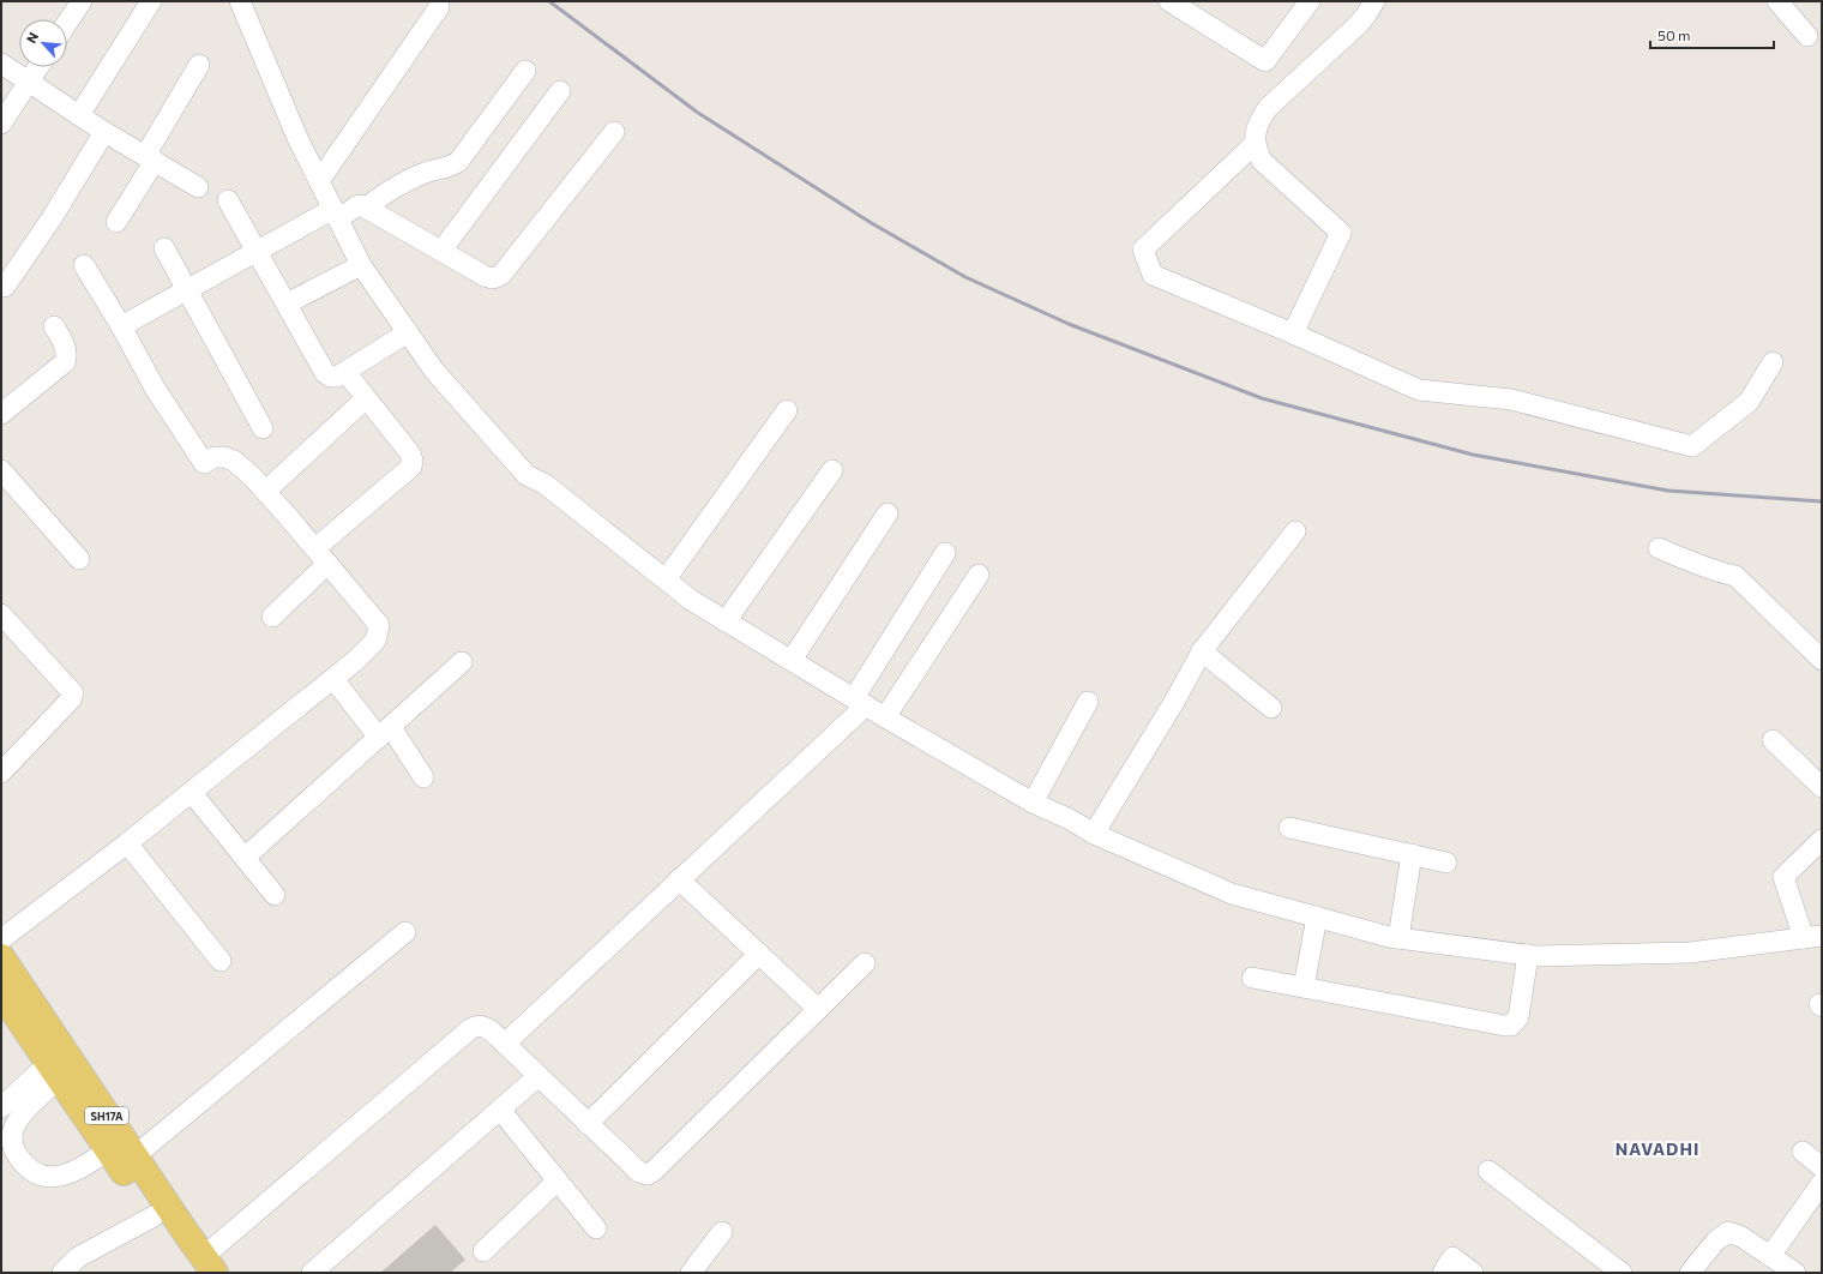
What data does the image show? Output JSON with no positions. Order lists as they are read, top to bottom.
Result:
{
  "streets": {
    "main road": ["SH17A"]
  },
  "districts": ["NAVADHI"],
  "scale_bar": "50 m",
  "north": "top left"
}
